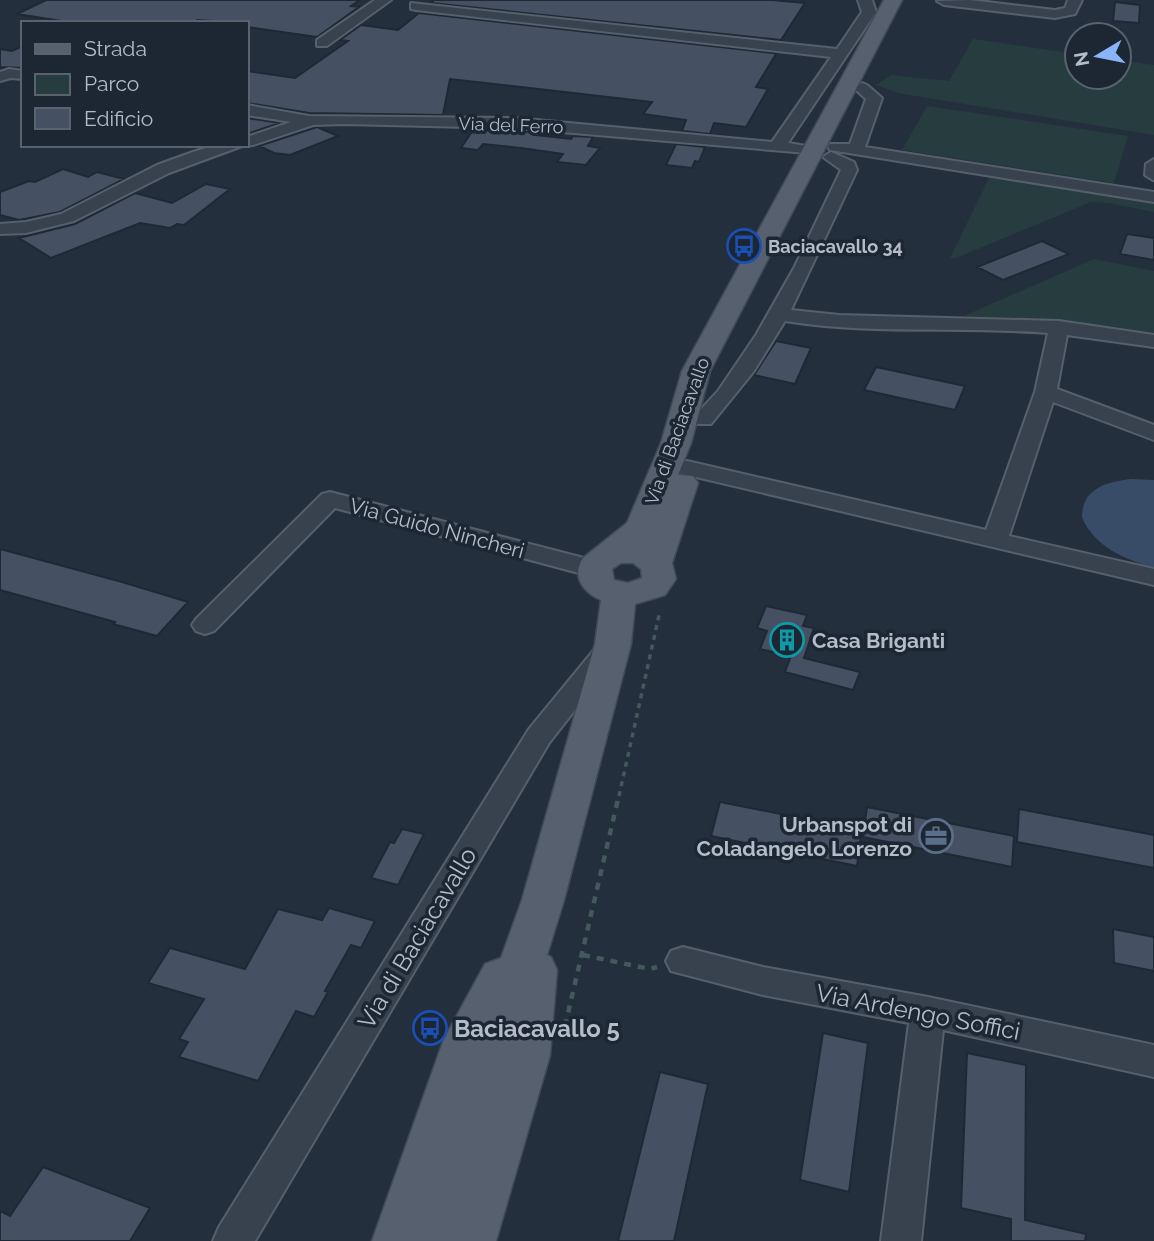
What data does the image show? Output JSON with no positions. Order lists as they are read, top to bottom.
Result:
{
  "streets": {
    "main road": ["Via di Baciacavallo"],
    "street": ["Via del Ferro", "Via Guido Nincheri", "Via Ardengo Soffici"]
  },
  "crossings": [
    ["Via del Ferro", "Via di Baciacavallo"],
    ["Via di Baciacavallo", "Via Guido Nincheri"]
  ],
  "places": {
    "bus stop": ["Baciacavallo 34", "Baciacavallo 5"],
    "building": ["Casa Briganti"],
    "office": ["Urbanspot di Coladangelo Lorenzo"]
  },
  "legend": ["Strada", "Parco", "Edificio"],
  "north": "left"
}
